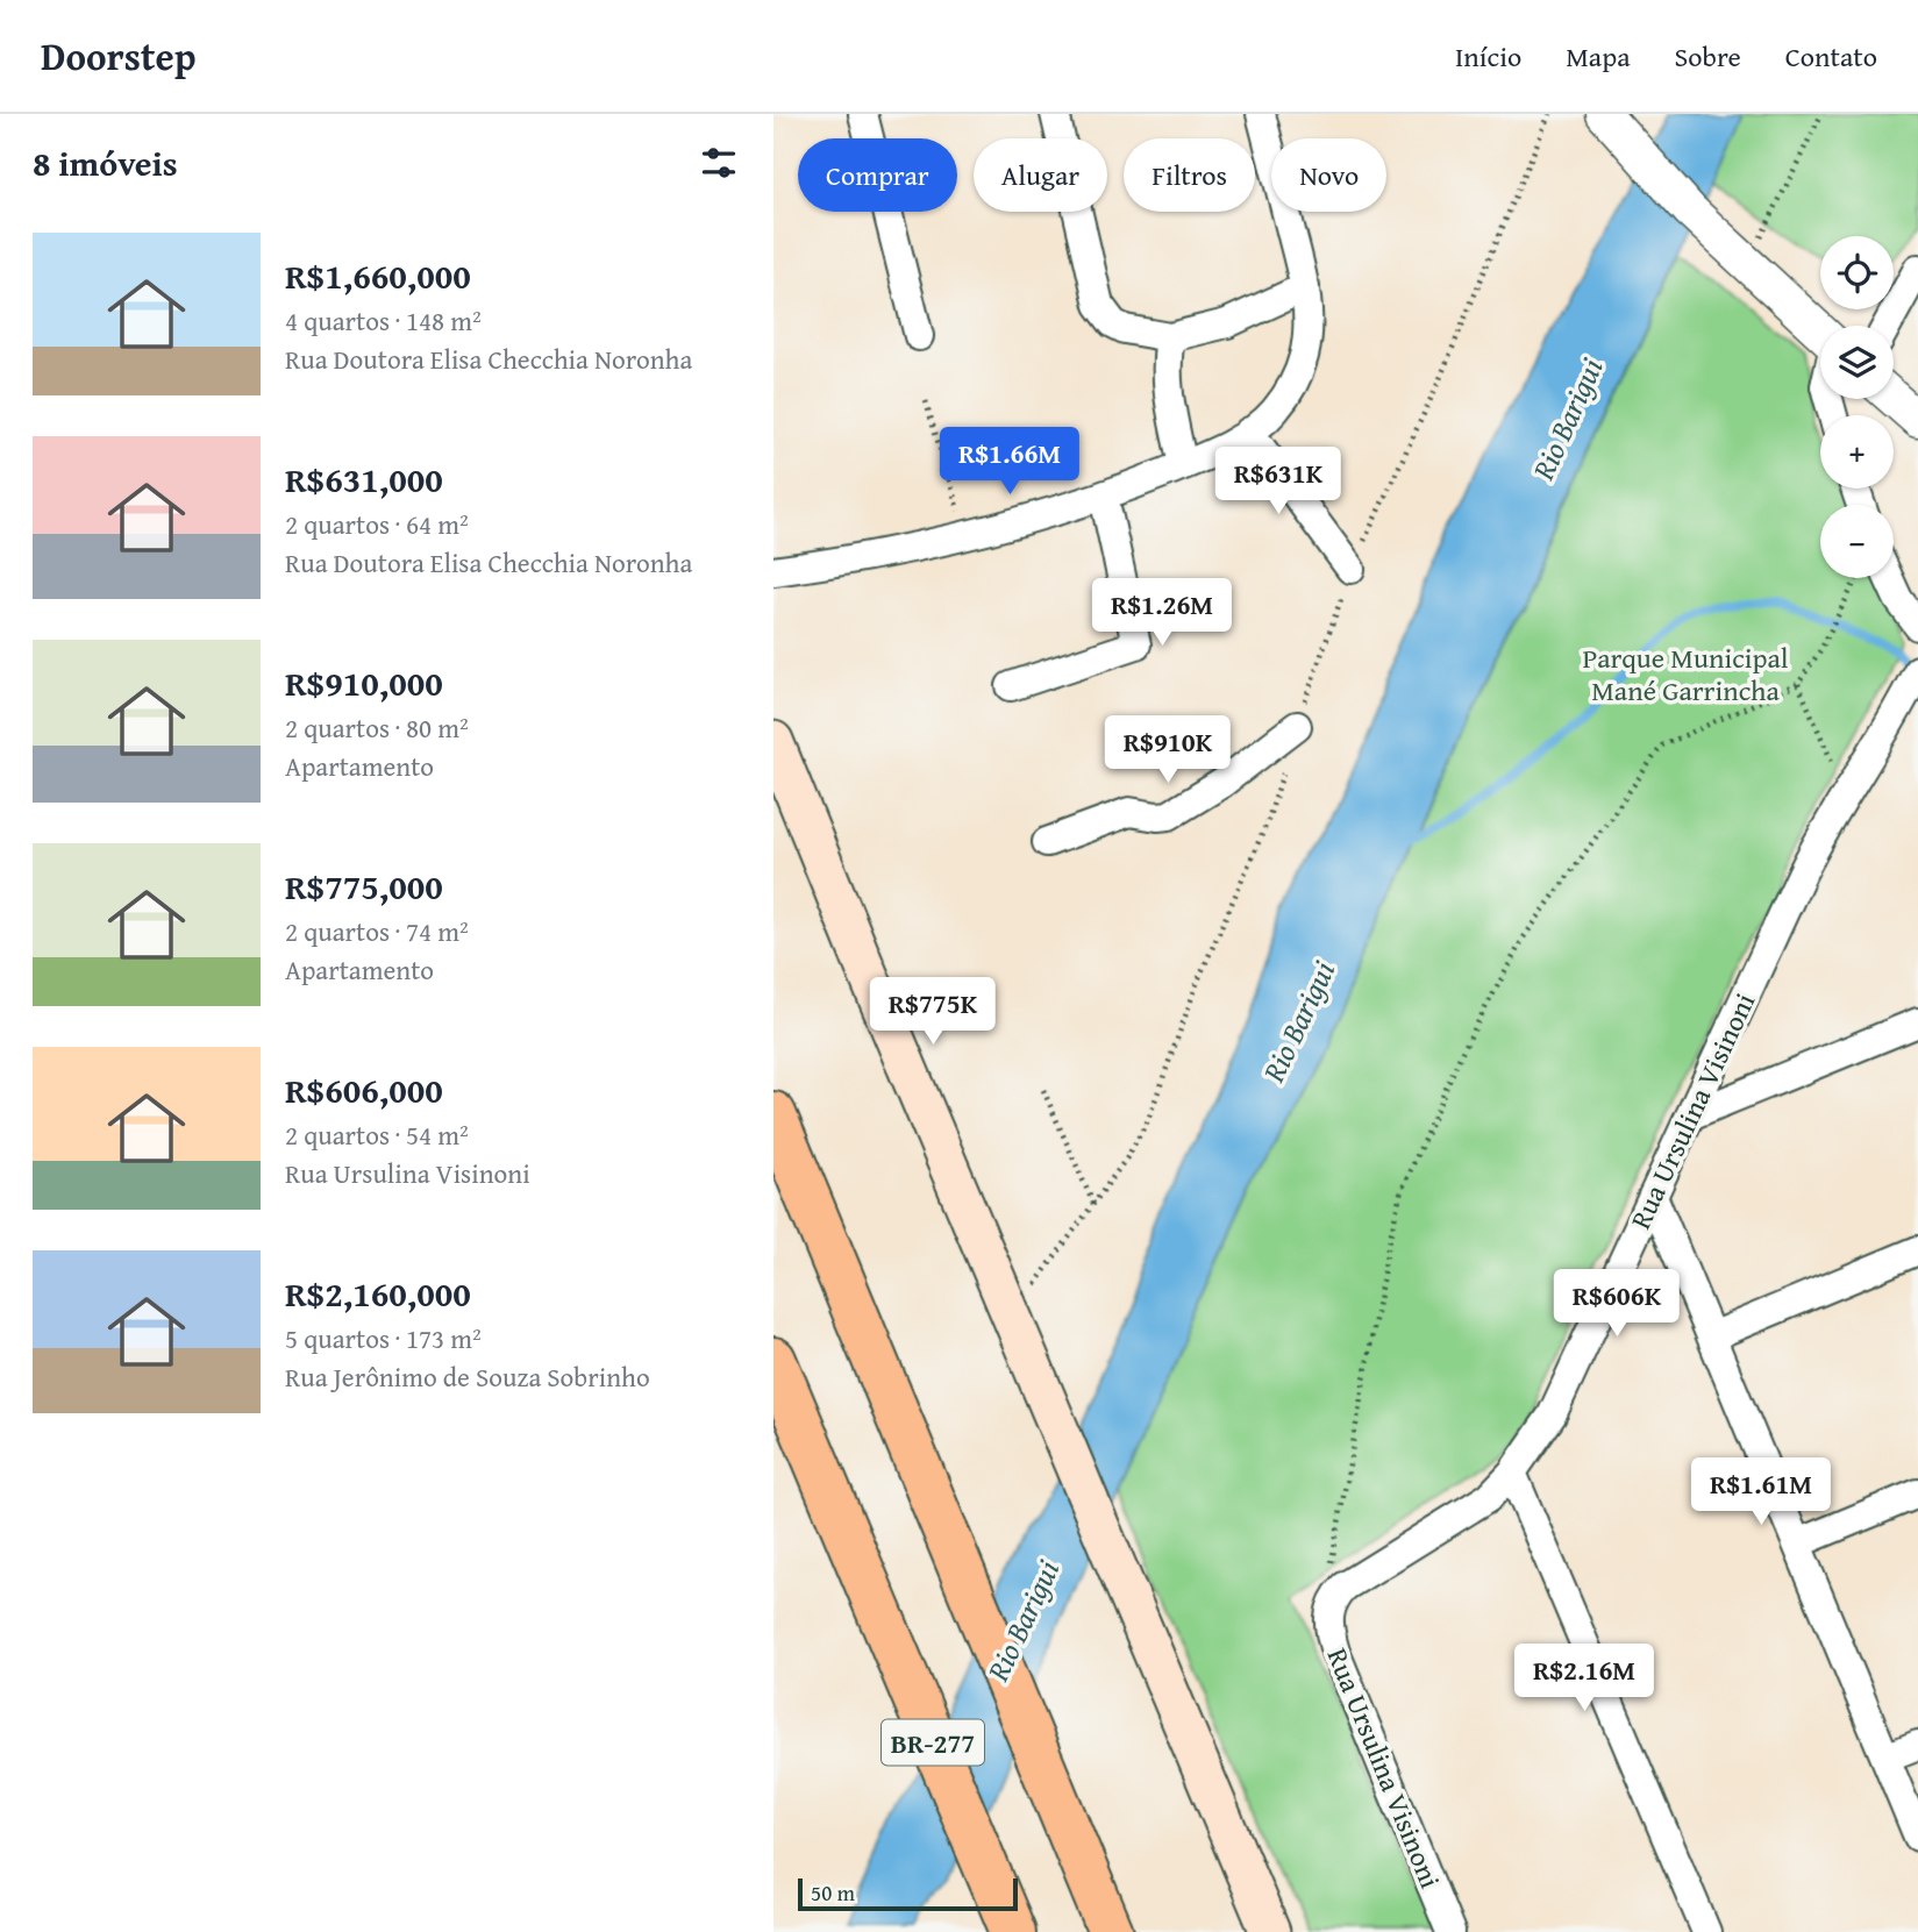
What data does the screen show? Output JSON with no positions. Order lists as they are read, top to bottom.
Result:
{
  "streets": {
    "highway": ["BR-277"],
    "street": ["Rua Ursulina Visinoni"]
  },
  "water": ["Rio Barigui"],
  "parks": ["Parque Municipal Mané Garrincha"],
  "scale_bar": "50 m",
  "page": {
    "header": "Doorstep",
    "nav": [
      "Início",
      "Mapa",
      "Sobre",
      "Contato"
    ],
    "heading": "8 imóveis",
    "chip": [
      "Comprar",
      "Alugar",
      "Filtros",
      "Novo"
    ],
    "list": [
      {
        "name": "R$1,660,000",
        "note": "4 quartos · 148 m² · Rua Doutora Elisa Checchia Noronha"
      },
      {
        "name": "R$631,000",
        "note": "2 quartos · 64 m² · Rua Doutora Elisa Checchia Noronha"
      },
      {
        "name": "R$910,000",
        "note": "2 quartos · 80 m² · Apartamento"
      },
      {
        "name": "R$775,000",
        "note": "2 quartos · 74 m² · Apartamento"
      },
      {
        "name": "R$606,000",
        "note": "2 quartos · 54 m² · Rua Ursulina Visinoni"
      },
      {
        "name": "R$2,160,000",
        "note": "5 quartos · 173 m² · Rua Jerônimo de Souza Sobrinho"
      }
    ],
    "map_buttons": ["+", "−"],
    "price": [
      "R$1.66M",
      "R$631K",
      "R$1.26M",
      "R$910K",
      "R$775K",
      "R$606K",
      "R$1.61M",
      "R$2.16M"
    ],
    "scale": "50 m"
  }
}
